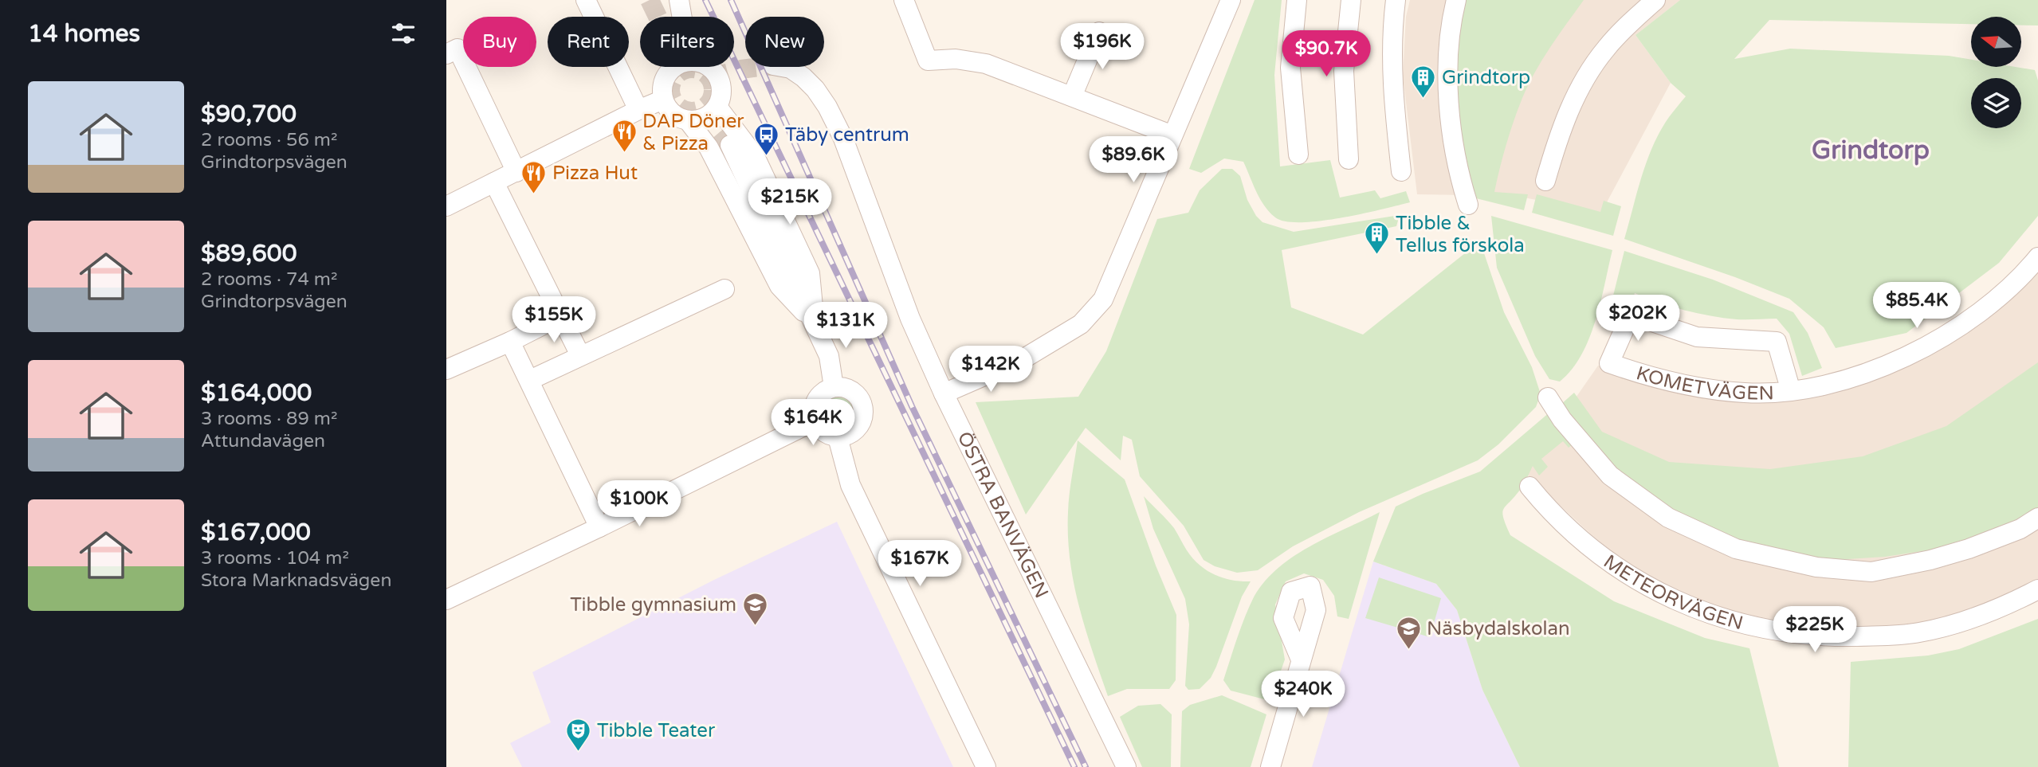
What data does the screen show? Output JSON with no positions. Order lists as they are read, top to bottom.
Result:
{
  "streets": {
    "street": ["KOMETVÄGEN", "ÖSTRA BANVÄGEN", "METEORVÄGEN"]
  },
  "districts": ["Grindtorp"],
  "places": {
    "building": ["Grindtorp", "Tibble & Tellus förskola"],
    "restaurant": ["DAP Döner & Pizza", "Pizza Hut"],
    "bus stop": ["Täby centrum"],
    "school or university": ["Tibble gymnasium", "Näsbydalskolan"],
    "theatre": ["Tibble Teater"]
  },
  "north": "left",
  "page": {
    "heading": "14 homes",
    "chip": [
      "Buy",
      "Rent",
      "Filters",
      "New"
    ],
    "price": [
      "$196K",
      "$90.7K",
      "$89.6K",
      "$215K",
      "$85.4K",
      "$202K",
      "$155K",
      "$131K",
      "$142K",
      "$164K",
      "$100K",
      "$167K",
      "$225K",
      "$240K"
    ],
    "list": [
      {
        "name": "$90,700",
        "note": "2 rooms · 56 m² · Grindtorpsvägen"
      },
      {
        "name": "$89,600",
        "note": "2 rooms · 74 m² · Grindtorpsvägen"
      },
      {
        "name": "$164,000",
        "note": "3 rooms · 89 m² · Attundavägen"
      },
      {
        "name": "$167,000",
        "note": "3 rooms · 104 m² · Stora Marknadsvägen"
      }
    ]
  }
}
